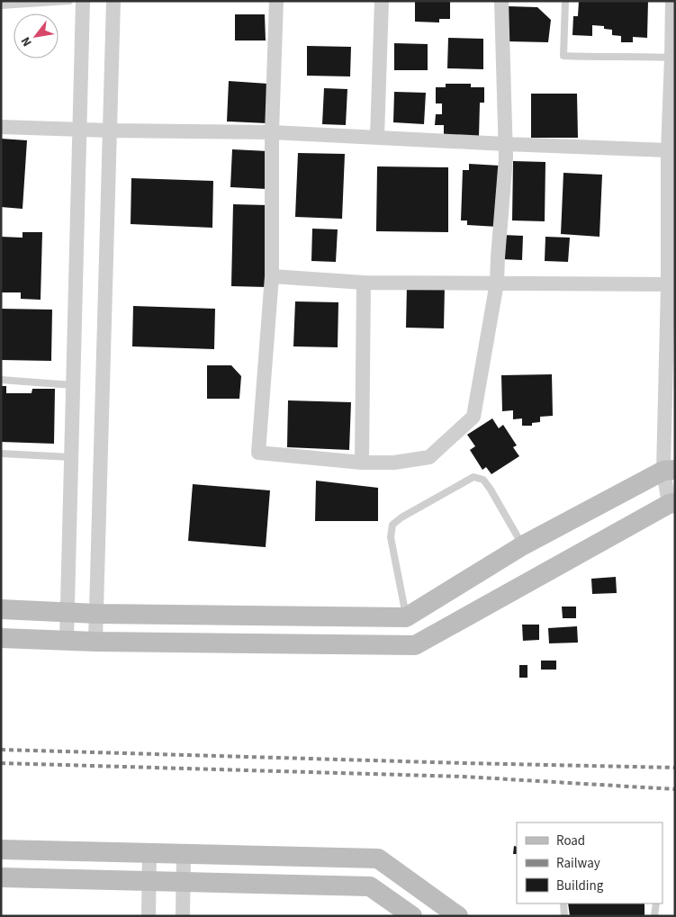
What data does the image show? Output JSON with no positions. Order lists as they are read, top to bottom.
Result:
{
  "legend": ["Road", "Railway", "Building"],
  "north": "bottom left"
}
